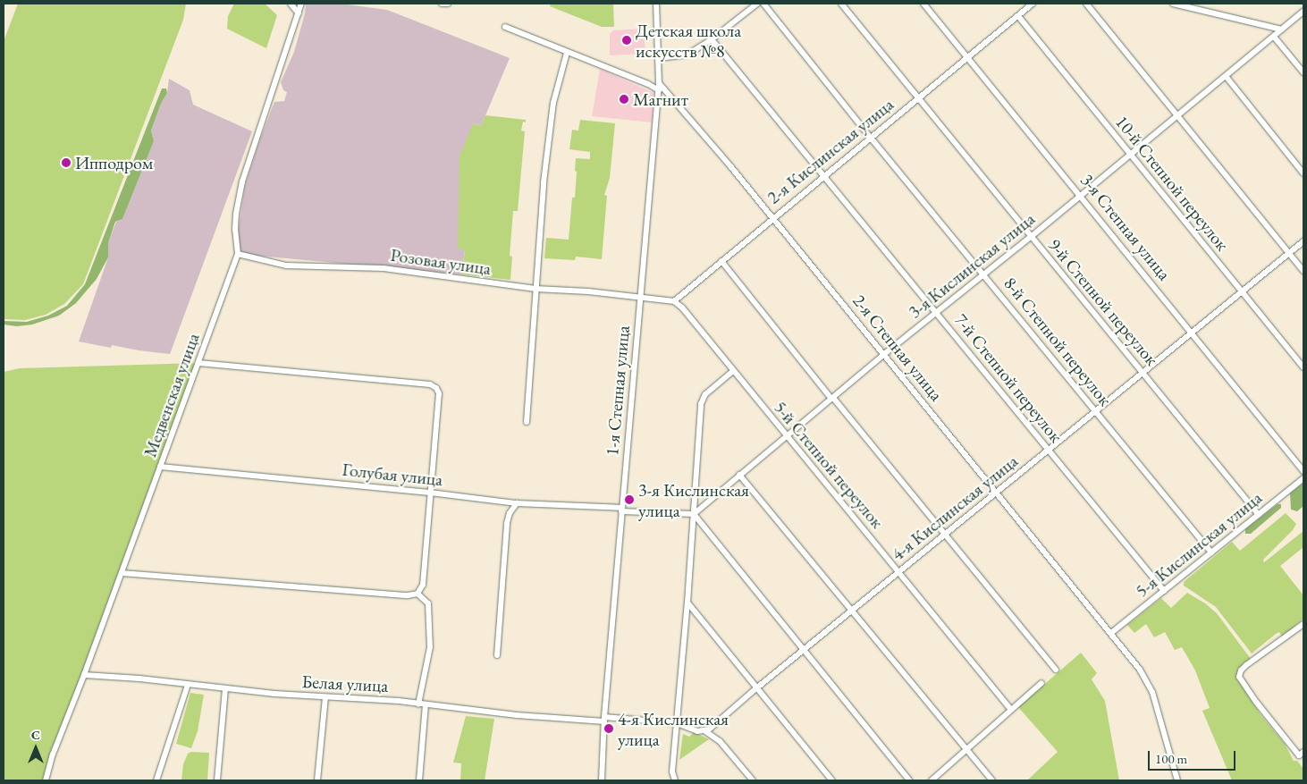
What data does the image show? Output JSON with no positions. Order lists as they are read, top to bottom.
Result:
{
  "streets": {
    "street": [
      "2-я Кислинская улица",
      "10-й Степной переулок",
      "3-я Степная улица",
      "Розовая улица",
      "3-я Кислинская улица",
      "9-й Степной переулок",
      "8-й Степной переулок",
      "2-я Степная улица",
      "7-й Степной переулок",
      "1-я Степная улица",
      "Медвенская улица",
      "5-й Степной переулок",
      "Голубая улица",
      "4-я Кислинская улица",
      "5-я Кислинская улица",
      "Белая улица"
    ]
  },
  "crossings": [
    ["2-я Кислинская улица", "10-й Степной переулок"],
    ["2-я Кислинская улица", "3-я Степная улица"],
    ["2-я Кислинская улица", "9-й Степной переулок"],
    ["2-я Кислинская улица", "8-й Степной переулок"],
    ["2-я Кислинская улица", "2-я Степная улица"],
    ["2-я Кислинская улица", "7-й Степной переулок"],
    ["2-я Кислинская улица", "5-й Степной переулок"],
    ["10-й Степной переулок", "3-я Кислинская улица"],
    ["10-й Степной переулок", "4-я Кислинская улица"],
    ["3-я Степная улица", "3-я Кислинская улица"],
    ["3-я Степная улица", "4-я Кислинская улица"],
    ["Розовая улица", "1-я Степная улица"],
    ["Розовая улица", "Медвенская улица"],
    ["3-я Кислинская улица", "9-й Степной переулок"],
    ["3-я Кислинская улица", "8-й Степной переулок"],
    ["3-я Кислинская улица", "2-я Степная улица"],
    ["3-я Кислинская улица", "7-й Степной переулок"],
    ["3-я Кислинская улица", "5-й Степной переулок"],
    ["9-й Степной переулок", "4-я Кислинская улица"],
    ["9-й Степной переулок", "5-я Кислинская улица"],
    ["8-й Степной переулок", "4-я Кислинская улица"],
    ["8-й Степной переулок", "5-я Кислинская улица"],
    ["2-я Степная улица", "1-я Степная улица"],
    ["2-я Степная улица", "4-я Кислинская улица"],
    ["2-я Степная улица", "5-я Кислинская улица"],
    ["7-й Степной переулок", "4-я Кислинская улица"],
    ["7-й Степной переулок", "5-я Кислинская улица"],
    ["1-я Степная улица", "Голубая улица"],
    ["1-я Степная улица", "Белая улица"],
    ["Медвенская улица", "Голубая улица"],
    ["Медвенская улица", "Белая улица"],
    ["5-й Степной переулок", "4-я Кислинская улица"]
  ],
  "places": [
    "Детская школа искусств №8",
    "Магнит",
    "Ипподром",
    "3-я Кислинская улица",
    "4-я Кислинская улица"
  ],
  "scale_bar": "100 m",
  "north": "top"
}
